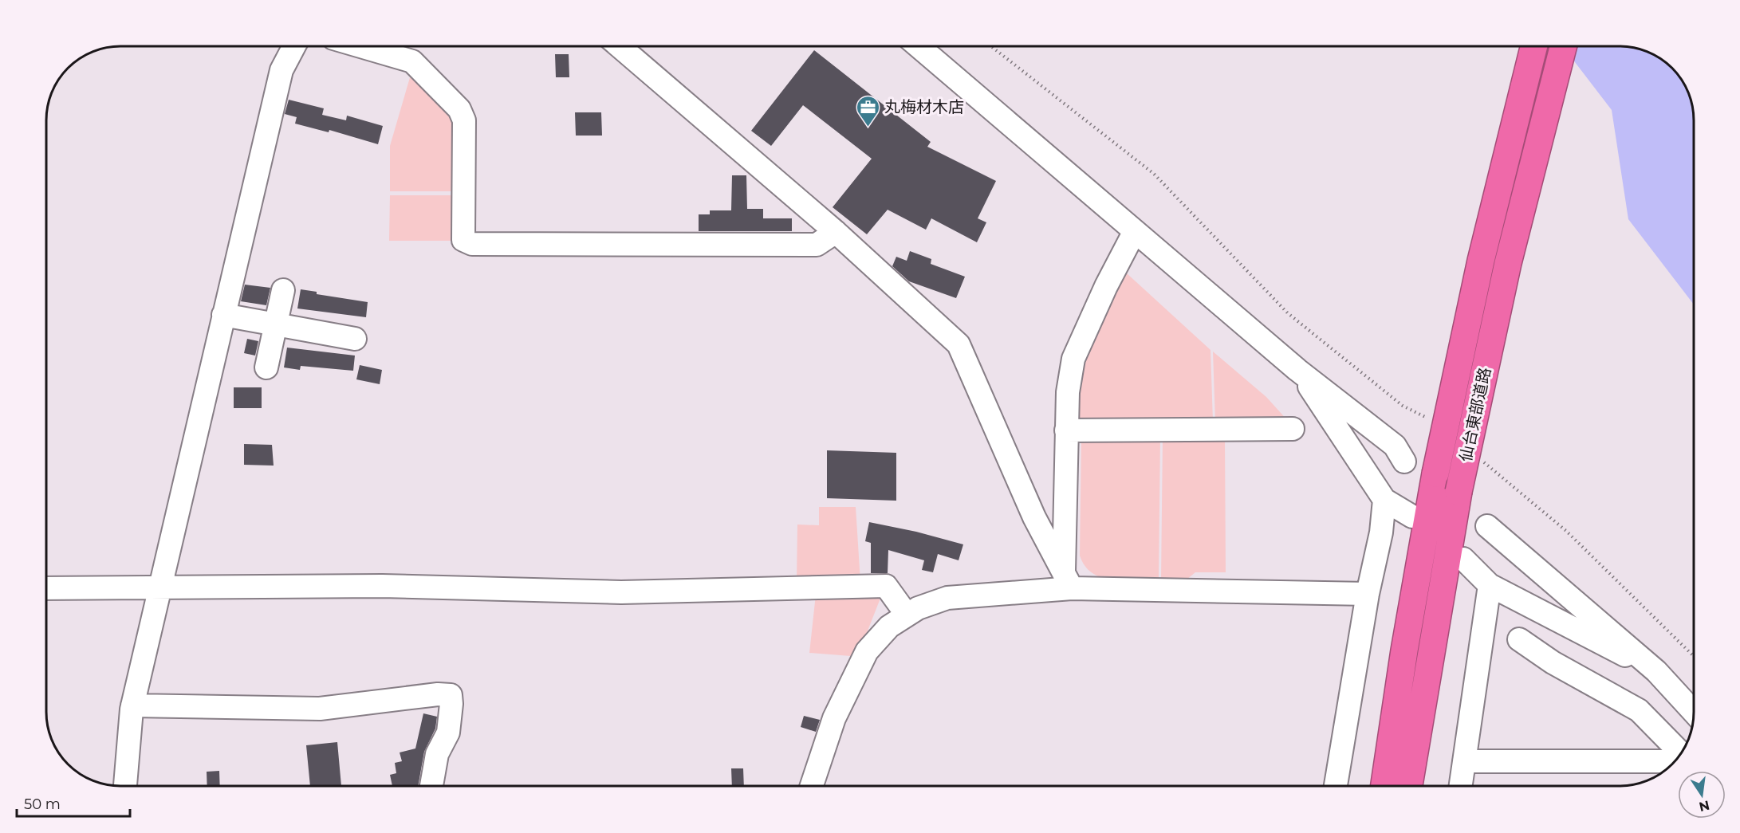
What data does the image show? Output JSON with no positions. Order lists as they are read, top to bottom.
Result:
{
  "streets": {
    "highway": ["仙台東部道路"]
  },
  "places": {
    "office": ["丸梅材木店"]
  },
  "scale_bar": "50 m",
  "north": "bottom"
}
